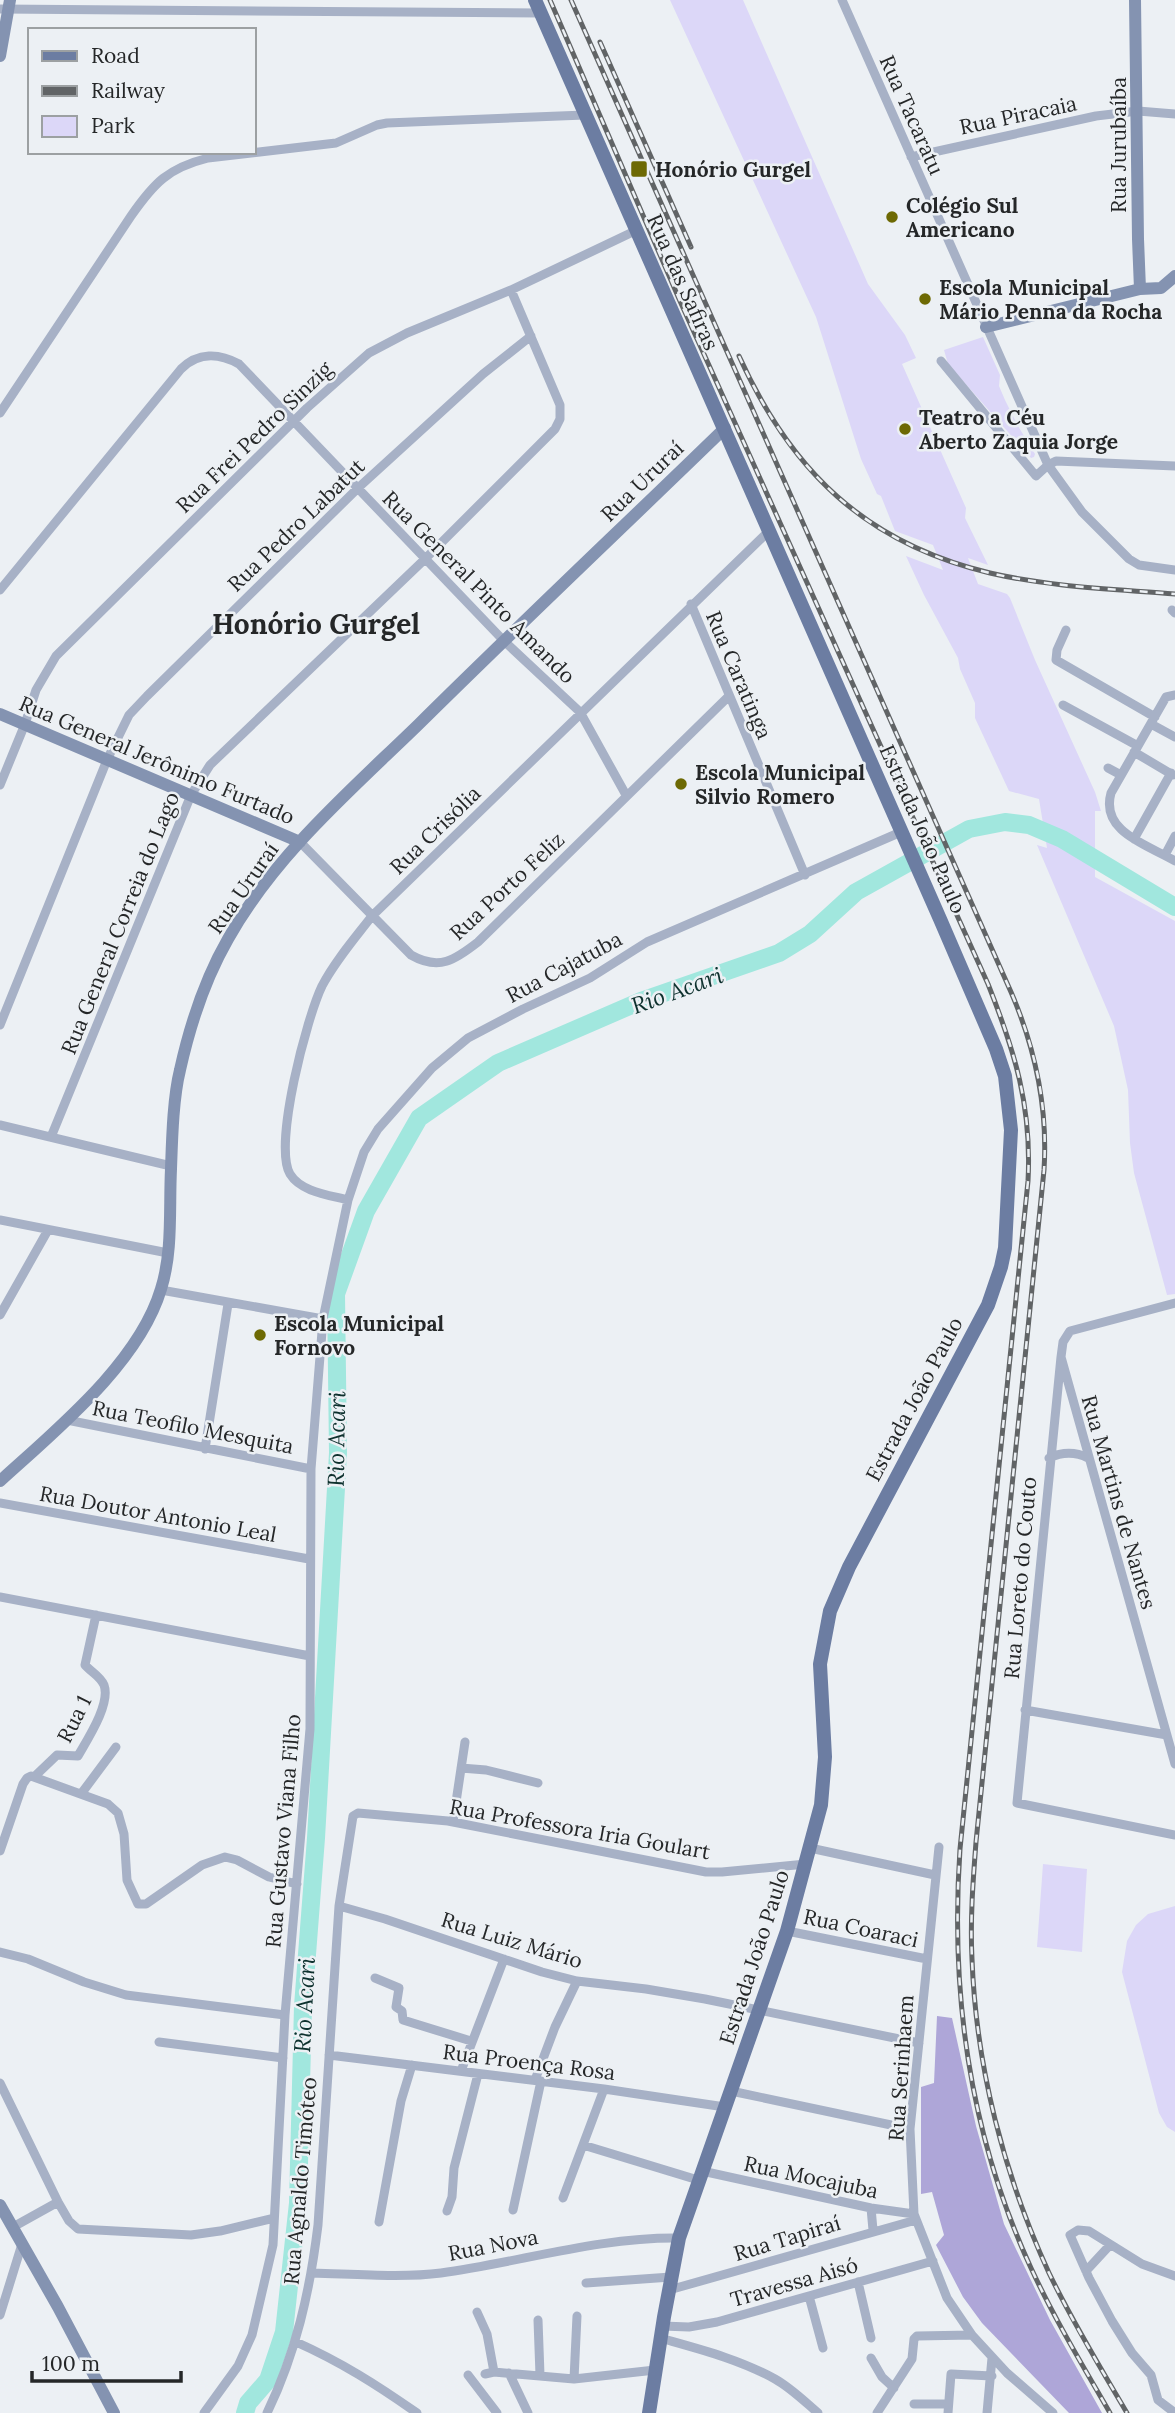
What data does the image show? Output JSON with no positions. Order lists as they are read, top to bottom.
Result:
{
  "streets": {
    "main road": ["Rua das Safiras", "Estrada João Paulo"],
    "street": [
      "Rua Tacaratu",
      "Rua Piracaia",
      "Rua Jurubaíba",
      "Rua Frei Pedro Sinzig",
      "Rua Ururaí",
      "Rua Pedro Labatut",
      "Rua General Pinto Amando",
      "Rua Caratinga",
      "Rua General Jerônimo Furtado",
      "Rua Crisólia",
      "Rua Porto Feliz",
      "Rua General Correia do Lago",
      "Rua Cajatuba",
      "Rua Teofilo Mesquita",
      "Rua Martins de Nantes",
      "Rua Doutor Antonio Leal",
      "Rua Loreto do Couto",
      "Rua 1",
      "Rua Professora Iria Goulart",
      "Rua Gustavo Viana Filho",
      "Rua Coaraci",
      "Rua Luiz Mário",
      "Rua Proença Rosa",
      "Rua Serinhaem",
      "Rua Mocajuba",
      "Rua Agnaldo Timóteo",
      "Rua Tapiraí",
      "Rua Nova",
      "Travessa Aisó"
    ]
  },
  "crossings": [
    ["Rua Tacaratu", "Rua Piracaia"],
    ["Rua Piracaia", "Rua Jurubaíba"],
    ["Rua das Safiras", "Rua Frei Pedro Sinzig"],
    ["Rua das Safiras", "Rua Ururaí"],
    ["Rua das Safiras", "Estrada João Paulo"],
    ["Rua Frei Pedro Sinzig", "Rua General Pinto Amando"],
    ["Rua Frei Pedro Sinzig", "Rua General Jerônimo Furtado"],
    ["Rua Frei Pedro Sinzig", "Rua General Correia do Lago"],
    ["Rua Ururaí", "Rua General Pinto Amando"],
    ["Rua Ururaí", "Rua General Jerônimo Furtado"],
    ["Rua Ururaí", "Estrada João Paulo"],
    ["Rua Ururaí", "Rua Porto Feliz"],
    ["Rua Ururaí", "Rua Teofilo Mesquita"],
    ["Rua Pedro Labatut", "Rua General Pinto Amando"],
    ["Rua Pedro Labatut", "Rua General Jerônimo Furtado"],
    ["Rua Pedro Labatut", "Rua General Correia do Lago"],
    ["Rua General Pinto Amando", "Rua Crisólia"],
    ["Rua General Pinto Amando", "Rua Porto Feliz"],
    ["Rua General Pinto Amando", "Rua General Correia do Lago"],
    ["Rua Caratinga", "Rua Crisólia"],
    ["Rua Caratinga", "Rua Porto Feliz"],
    ["Rua Caratinga", "Rua Cajatuba"],
    ["Rua General Jerônimo Furtado", "Rua Porto Feliz"],
    ["Rua General Jerônimo Furtado", "Rua General Correia do Lago"],
    ["Estrada João Paulo", "Rua Crisólia"],
    ["Estrada João Paulo", "Rua Cajatuba"],
    ["Estrada João Paulo", "Rua Professora Iria Goulart"],
    ["Estrada João Paulo", "Rua Coaraci"],
    ["Estrada João Paulo", "Rua Luiz Mário"],
    ["Estrada João Paulo", "Rua Proença Rosa"],
    ["Estrada João Paulo", "Rua Mocajuba"],
    ["Estrada João Paulo", "Rua Tapiraí"],
    ["Estrada João Paulo", "Rua Nova"],
    ["Estrada João Paulo", "Travessa Aisó"],
    ["Rua Crisólia", "Rua Porto Feliz"],
    ["Rua Crisólia", "Rua Cajatuba"],
    ["Rua Cajatuba", "Rua Gustavo Viana Filho"],
    ["Rua Teofilo Mesquita", "Rua Gustavo Viana Filho"],
    ["Rua Martins de Nantes", "Rua Loreto do Couto"],
    ["Rua Doutor Antonio Leal", "Rua Gustavo Viana Filho"],
    ["Rua Professora Iria Goulart", "Rua Agnaldo Timóteo"],
    ["Rua Coaraci", "Rua Serinhaem"],
    ["Rua Luiz Mário", "Rua Serinhaem"],
    ["Rua Luiz Mário", "Rua Agnaldo Timóteo"],
    ["Rua Proença Rosa", "Rua Agnaldo Timóteo"],
    ["Rua Serinhaem", "Rua Mocajuba"],
    ["Rua Serinhaem", "Rua Tapiraí"],
    ["Rua Serinhaem", "Travessa Aisó"],
    ["Rua Mocajuba", "Rua Tapiraí"],
    ["Rua Agnaldo Timóteo", "Rua Nova"]
  ],
  "districts": ["Honório Gurgel"],
  "water": ["Rio Acari"],
  "places": {
    "transit": ["Honório Gurgel"],
    "other": [
      "Colégio Sul Americano",
      "Escola Municipal Mário Penna da Rocha",
      "Teatro a Céu Aberto Zaquia Jorge",
      "Escola Municipal Silvio Romero",
      "Escola Municipal Fornovo"
    ]
  },
  "legend": ["Road", "Railway", "Park"],
  "scale_bar": "100 m"
}
